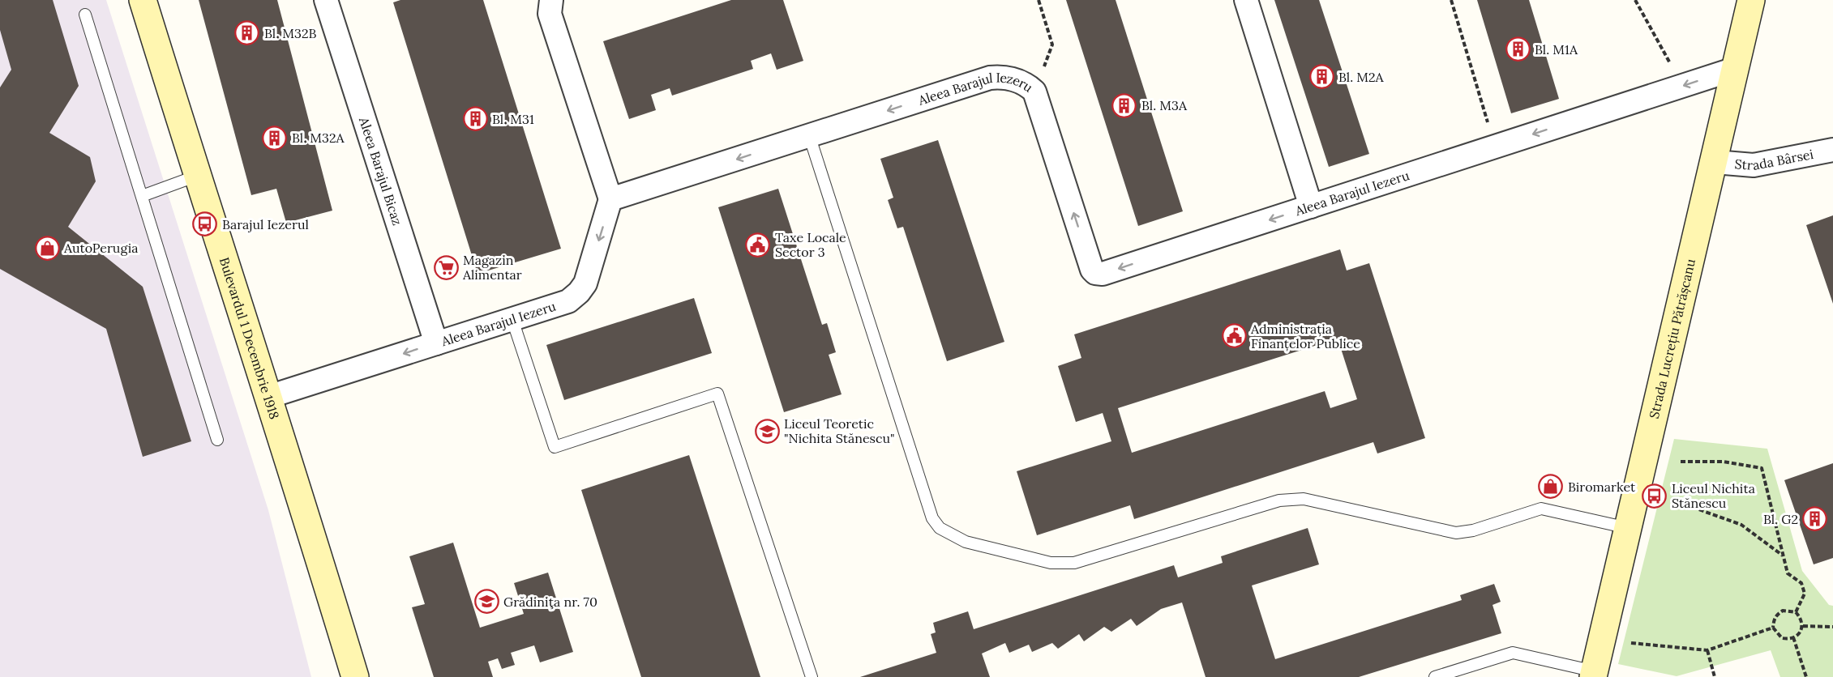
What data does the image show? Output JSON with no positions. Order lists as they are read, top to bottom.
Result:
{
  "streets": {
    "main road": ["Bulevardul 1 Decembrie 1918", "Strada Lucrețiu Pătrășcanu"],
    "street": ["Aleea Barajul Iezeru", "Strada Bârsei", "Aleea Barajul Bicaz"]
  },
  "crossings": [
    ["Aleea Barajul Iezeru", "Aleea Barajul Bicaz"],
    ["Aleea Barajul Iezeru", "Bulevardul 1 Decembrie 1918"],
    ["Aleea Barajul Iezeru", "Strada Lucrețiu Pătrășcanu"],
    ["Strada Bârsei", "Strada Lucrețiu Pătrășcanu"]
  ],
  "one_way": ["Aleea Barajul Iezeru"],
  "places": {
    "building": [
      "Bl. M32B",
      "Bl. M1A",
      "Bl. M2A",
      "Bl. M3A",
      "Bl. M31",
      "Bl. M32A",
      "Bl. G2"
    ],
    "bus stop": ["Barajul Iezerul", "Liceul Nichita Stănescu"],
    "public building": ["Taxe Locale Sector 3", "Administrația Finanțelor Publice"],
    "shop": ["AutoPerugia", "Biromarket"],
    "supermarket": ["Magazin Alimentar"],
    "school or university": ["Liceul Teoretic \"Nichita Stănescu\"", "Grădiniţa nr. 70"]
  }
}
